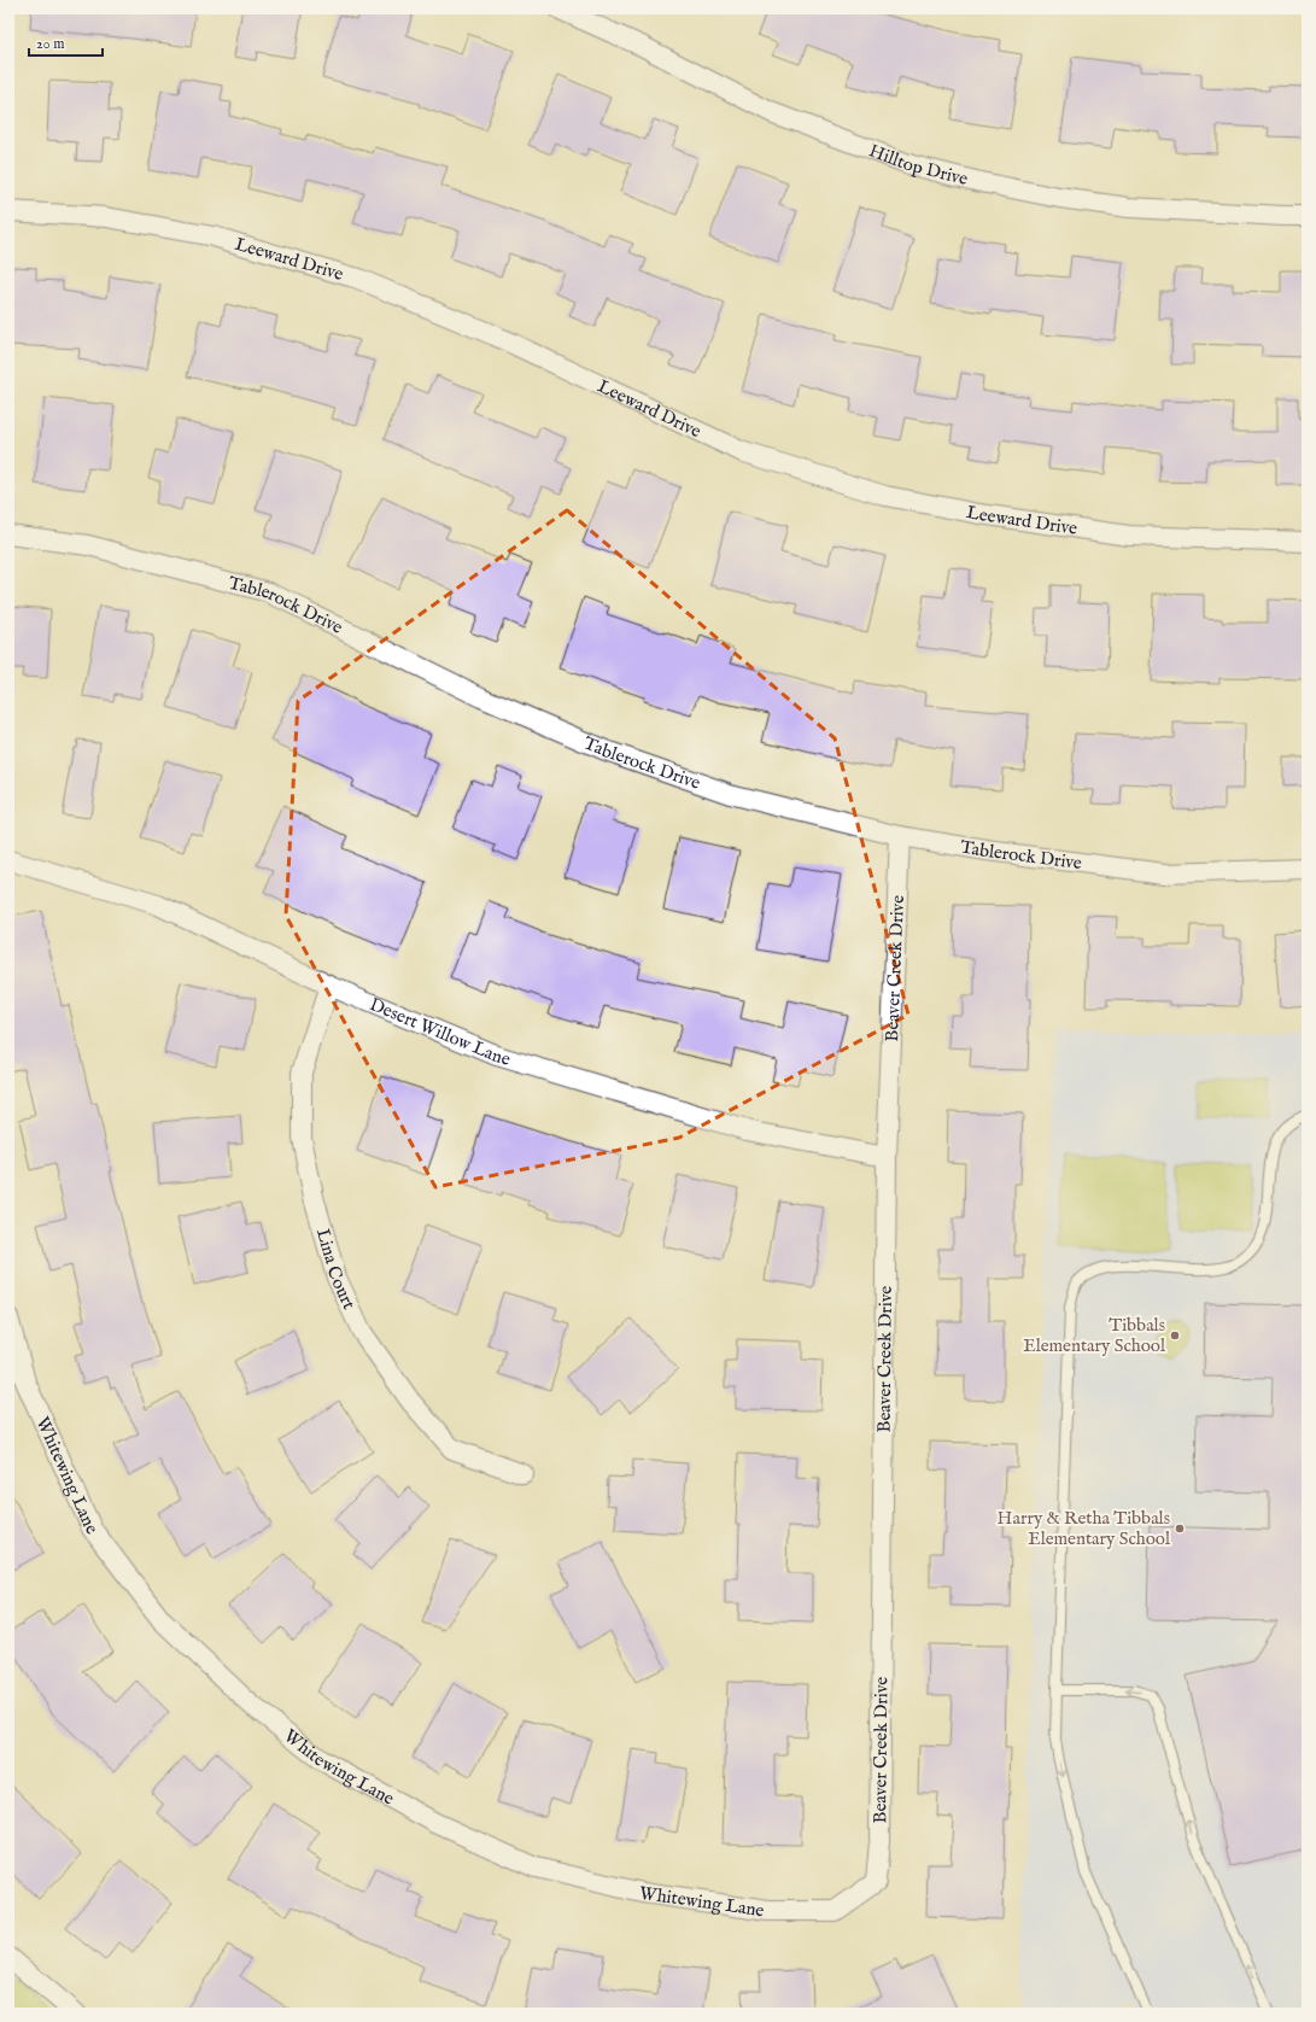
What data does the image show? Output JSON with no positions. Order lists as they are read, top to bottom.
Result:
{
  "streets": {
    "street": [
      "Hilltop Drive",
      "Leeward Drive",
      "Tablerock Drive",
      "Beaver Creek Drive",
      "Desert Willow Lane",
      "Lina Court",
      "Whitewing Lane"
    ]
  },
  "crossings": [
    ["Tablerock Drive", "Beaver Creek Drive"],
    ["Beaver Creek Drive", "Desert Willow Lane"],
    ["Beaver Creek Drive", "Whitewing Lane"],
    ["Desert Willow Lane", "Lina Court"]
  ],
  "places": ["Tibbals Elementary School", "Harry & Retha Tibbals Elementary School"],
  "scale_bar": "20 m"
}
